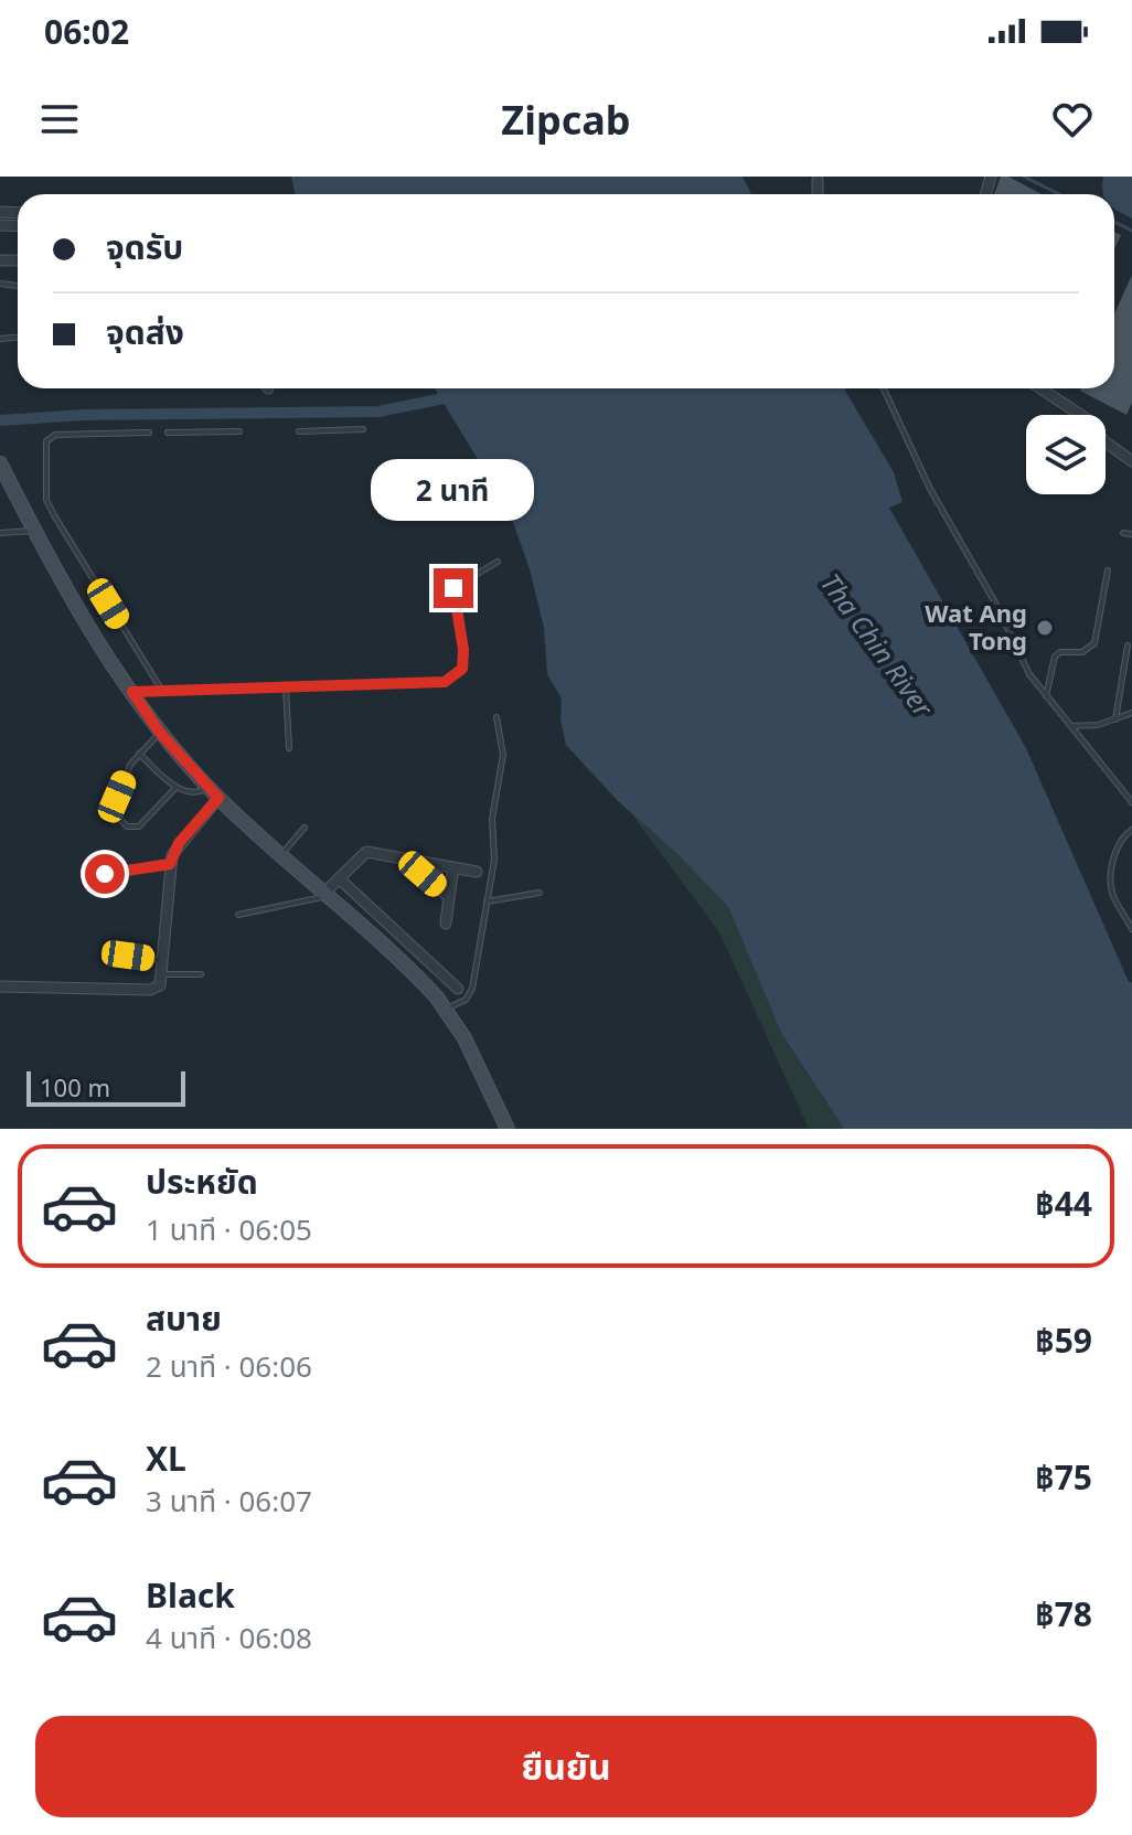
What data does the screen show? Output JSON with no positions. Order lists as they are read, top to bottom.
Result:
{
  "water": ["Tha Chin River"],
  "places": ["Wat Ang Tong"],
  "scale_bar": "100 m",
  "page": {
    "status": "06:02",
    "header": "Zipcab",
    "banner": ["จุดรับ", "จุดส่ง"],
    "bubble": "2 นาที",
    "scale": "100 m",
    "list": [
      {
        "name": "ประหยัด",
        "note": "1 นาที · 06:05",
        "value": "฿44"
      },
      {
        "name": "สบาย",
        "note": "2 นาที · 06:06",
        "value": "฿59"
      },
      {
        "name": "XL",
        "note": "3 นาที · 06:07",
        "value": "฿75"
      },
      {
        "name": "Black",
        "note": "4 นาที · 06:08",
        "value": "฿78"
      }
    ],
    "buttons": "ยืนยัน"
  }
}
